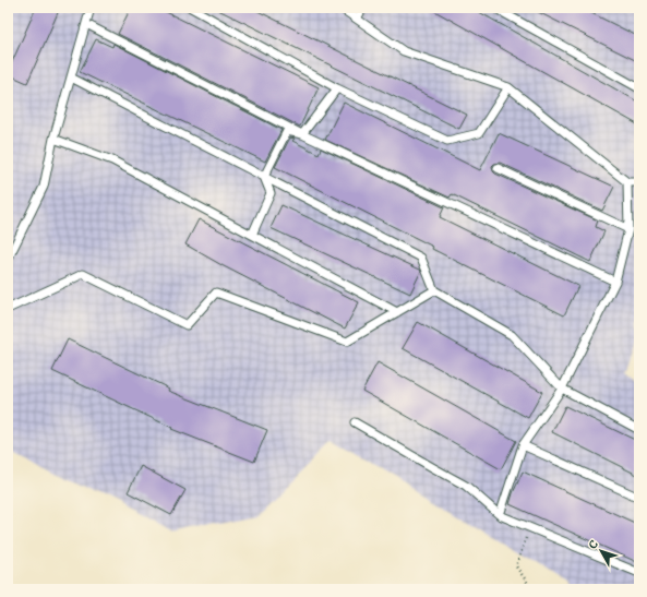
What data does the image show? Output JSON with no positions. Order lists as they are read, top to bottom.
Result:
{
  "north": "top left"
}
